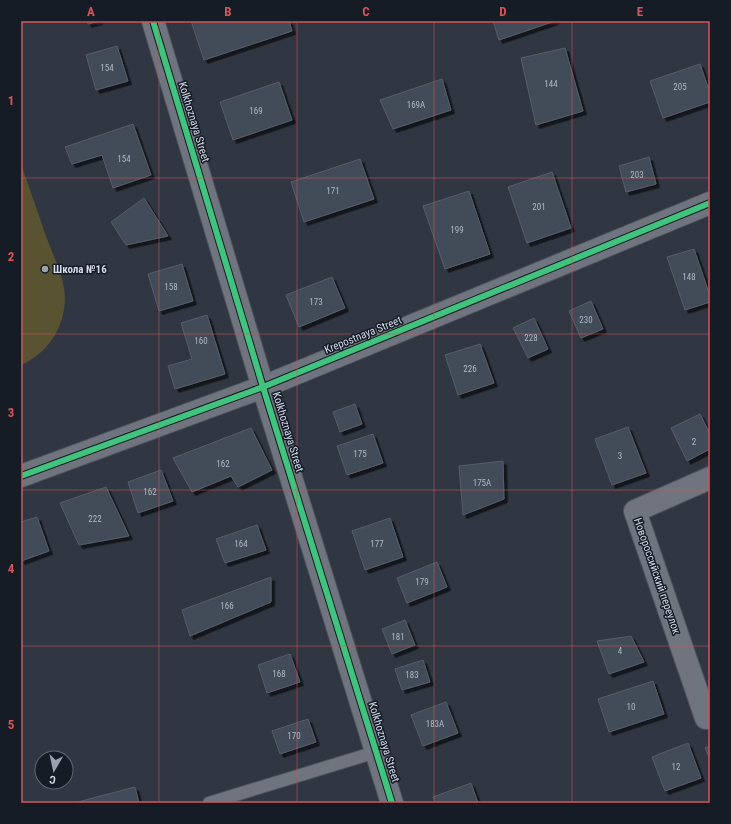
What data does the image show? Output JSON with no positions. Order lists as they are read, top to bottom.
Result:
{
  "streets": {
    "street": ["Kolkhoznaya Street", "Krepostnaya Street", "Новороссийский переулок"]
  },
  "crossings": [
    ["Kolkhoznaya Street", "Krepostnaya Street"]
  ],
  "places": ["Школа №16"],
  "house_numbers": [
    "154",
    "144",
    "205",
    "169А",
    "169",
    "154",
    "203",
    "171",
    "201",
    "199",
    "148",
    "158",
    "173",
    "230",
    "228",
    "160",
    "226",
    "2",
    "175",
    "3",
    "162",
    "175А",
    "162",
    "222",
    "164",
    "177",
    "179",
    "166",
    "181",
    "4",
    "168",
    "183",
    "10",
    "183А",
    "170",
    "12"
  ],
  "north": "bottom",
  "grid": {
    "columns": [
      "A",
      "B",
      "C",
      "D",
      "E"
    ],
    "rows": [
      "1",
      "2",
      "3",
      "4",
      "5"
    ]
  }
}
